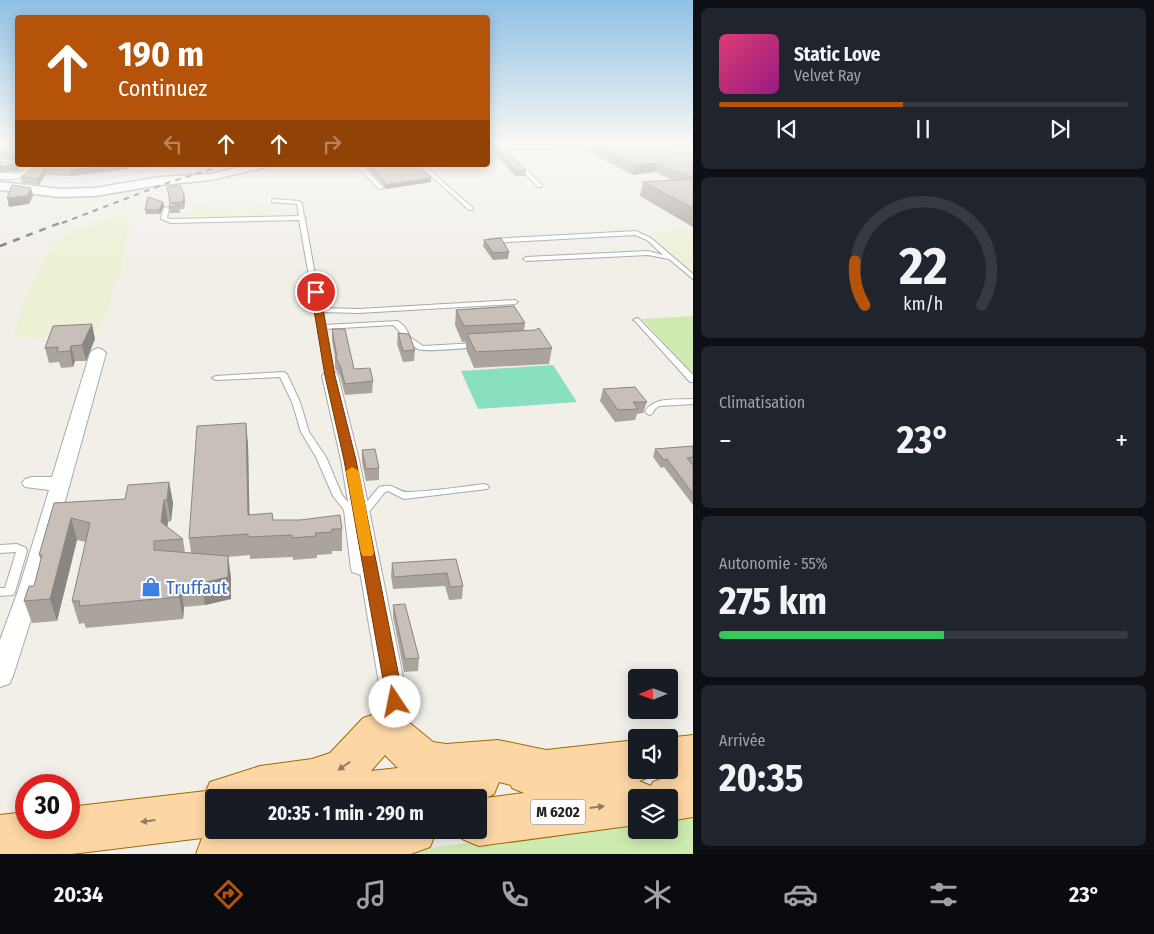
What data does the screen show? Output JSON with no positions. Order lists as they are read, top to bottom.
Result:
{
  "streets": {
    "main road": ["M 6202"]
  },
  "places": {
    "shop": ["Truffaut"]
  },
  "north": "left",
  "page": {
    "turn": ["190 m", "Continuez"],
    "song": ["Static Love", "Velvet Ray"],
    "tile": [
      "Climatisation",
      ["Autonomie · 55%", "275 km"],
      ["Arrivée", "20:35"]
    ],
    "heat": ["−", "23°", "+"],
    "limit": "30",
    "trip": "20:35 · 1 min · 290 m",
    "tabs": ["20:34", "23°"],
    "gauge": ["22", "km/h"]
  }
}
